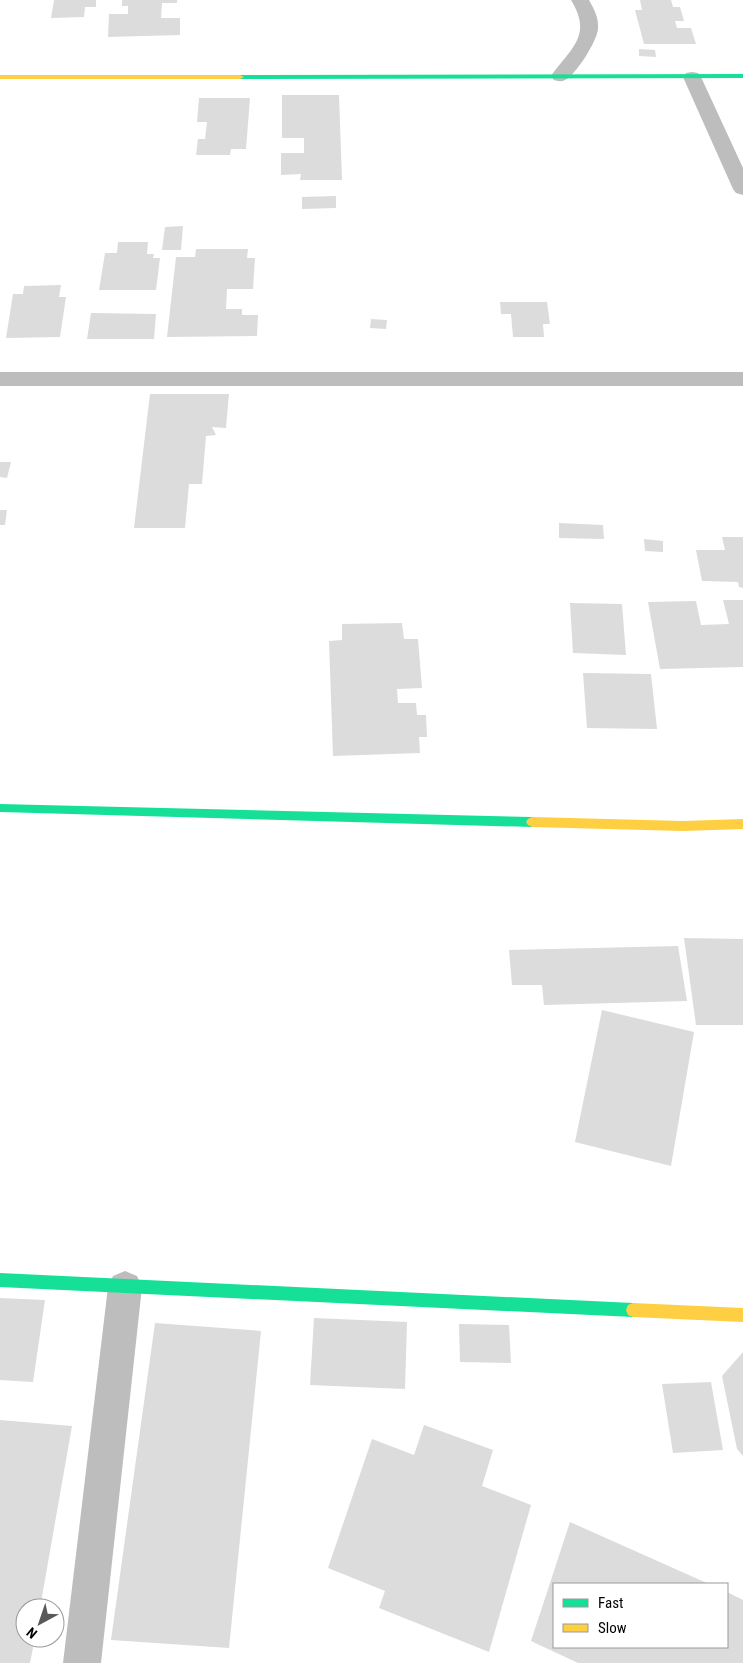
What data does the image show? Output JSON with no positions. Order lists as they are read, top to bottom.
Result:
{
  "legend": ["Fast", "Slow"],
  "north": "bottom left"
}
